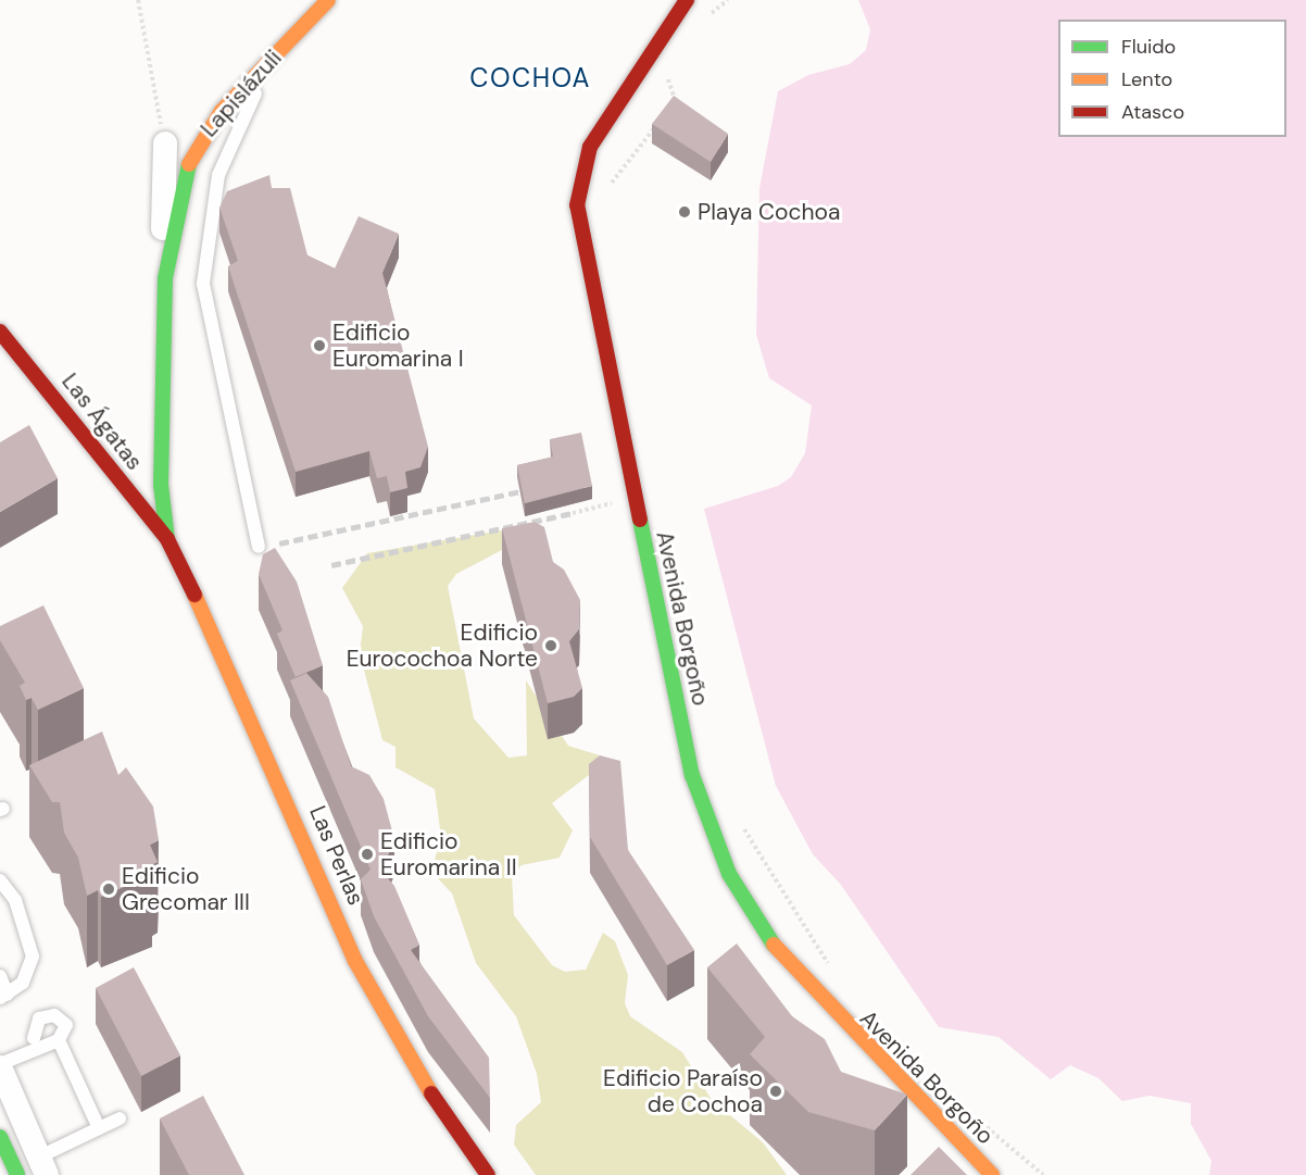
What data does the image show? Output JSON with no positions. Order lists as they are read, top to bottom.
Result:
{
  "streets": {
    "street": [
      "Lapislázuli",
      "Las Ágatas",
      "Avenida Borgoño",
      "Las Perlas"
    ]
  },
  "crossings": [
    ["Lapislázuli", "Las Ágatas"],
    ["Lapislázuli", "Las Perlas"],
    ["Las Ágatas", "Las Perlas"]
  ],
  "districts": ["COCHOA"],
  "places": [
    "Playa Cochoa",
    "Edificio Euromarina I",
    "Edificio Eurocochoa Norte",
    "Edificio Euromarina II",
    "Edificio Grecomar III",
    "Edificio Paraíso de Cochoa"
  ],
  "legend": ["Fluido", "Lento", "Atasco"]
}
